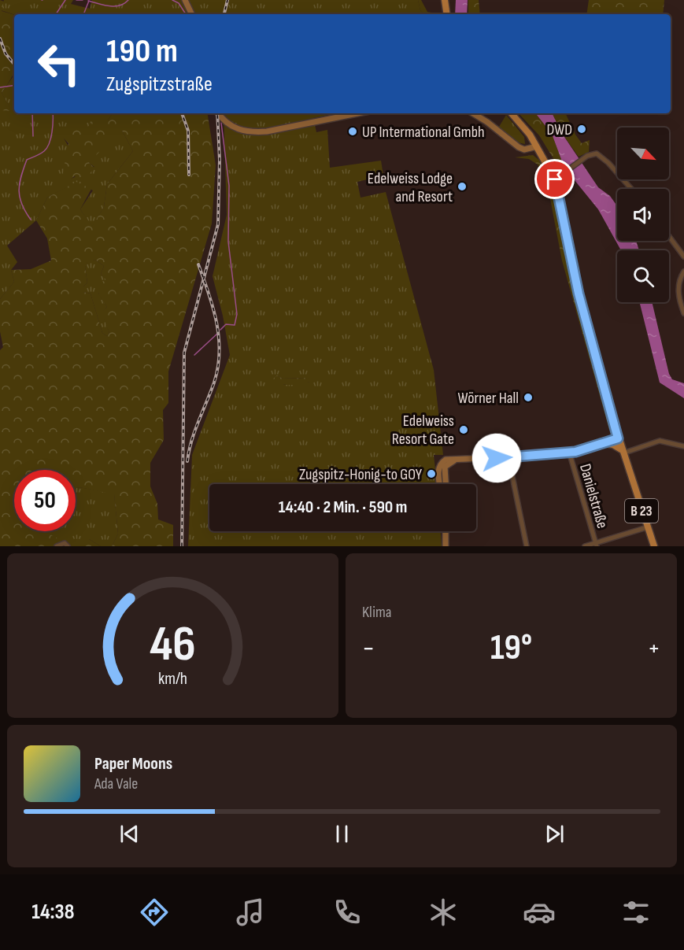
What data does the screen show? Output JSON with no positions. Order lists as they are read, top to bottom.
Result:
{
  "streets": {
    "main road": ["B 23"],
    "street": ["Danielstraße"]
  },
  "places": [
    "DWD",
    "UP Intermational Gmbh",
    "Edelweiss Lodge and Resort",
    "Wörner Hall",
    "Edelweiss Resort Gate",
    "Zugspitz-Honig-to GOY"
  ],
  "north": "bottom right",
  "page": {
    "turn": ["190 m", "Zugspitzstraße"],
    "limit": "50",
    "trip": "14:40 · 2 Min. · 590 m",
    "tile": "Klima",
    "heat": ["−", "19°", "+"],
    "song": ["Paper Moons", "Ada Vale"],
    "tabs": "14:38",
    "gauge": ["46", "km/h"]
  }
}
